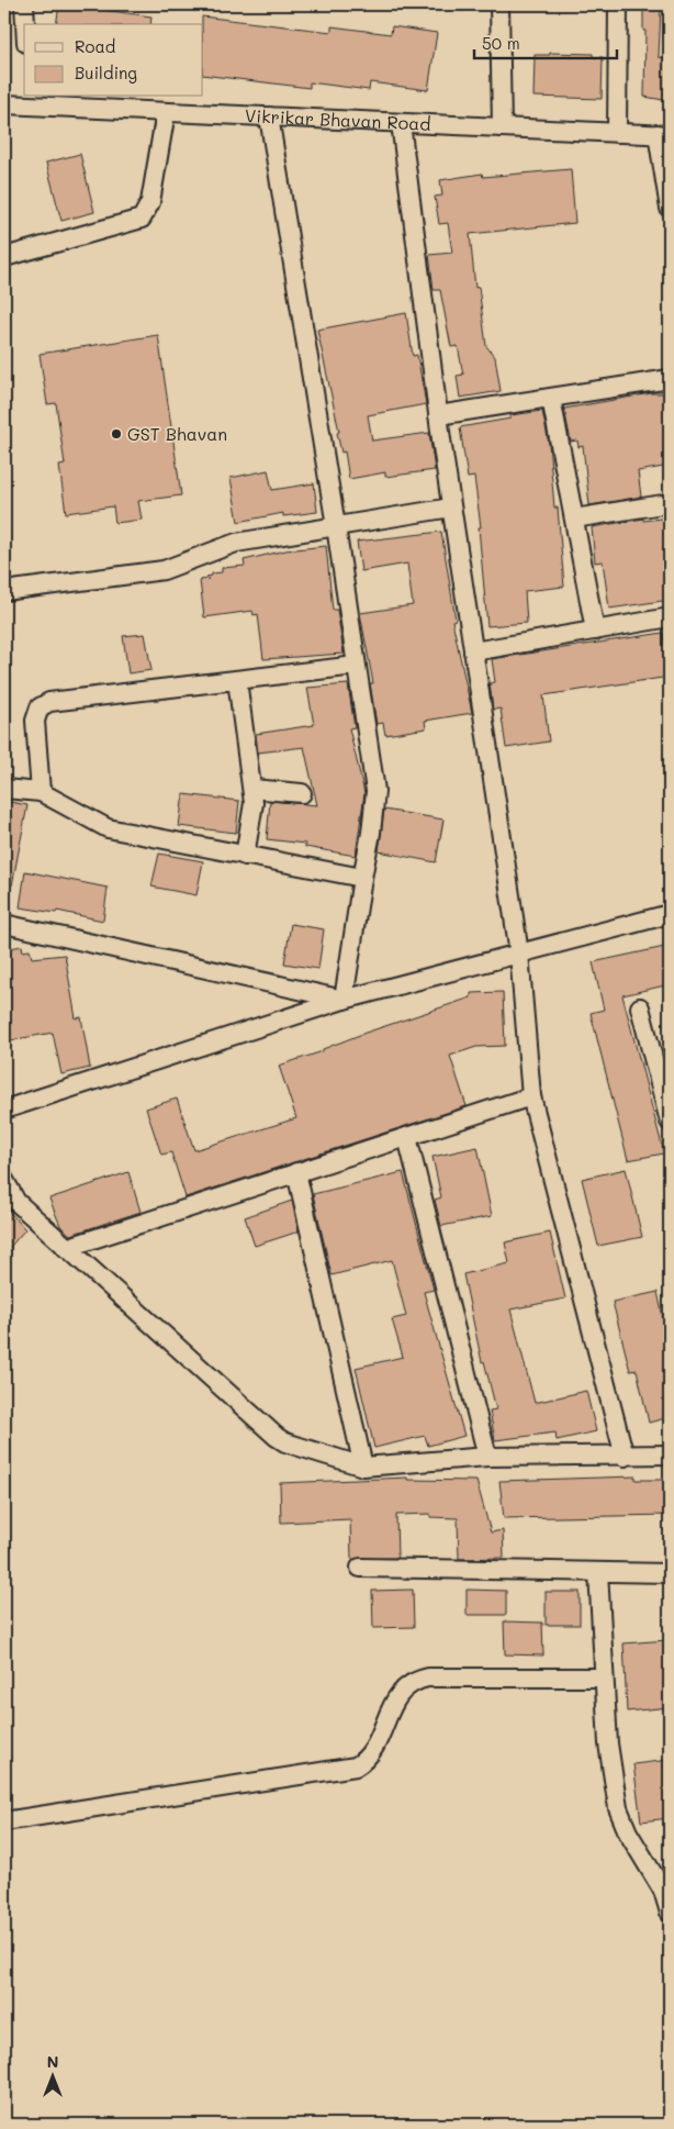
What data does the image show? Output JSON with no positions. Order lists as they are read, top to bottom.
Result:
{
  "streets": {
    "street": ["Vikrikar Bhavan Road"]
  },
  "places": ["GST Bhavan"],
  "legend": ["Road", "Building"],
  "scale_bar": "50 m",
  "north": "top"
}
